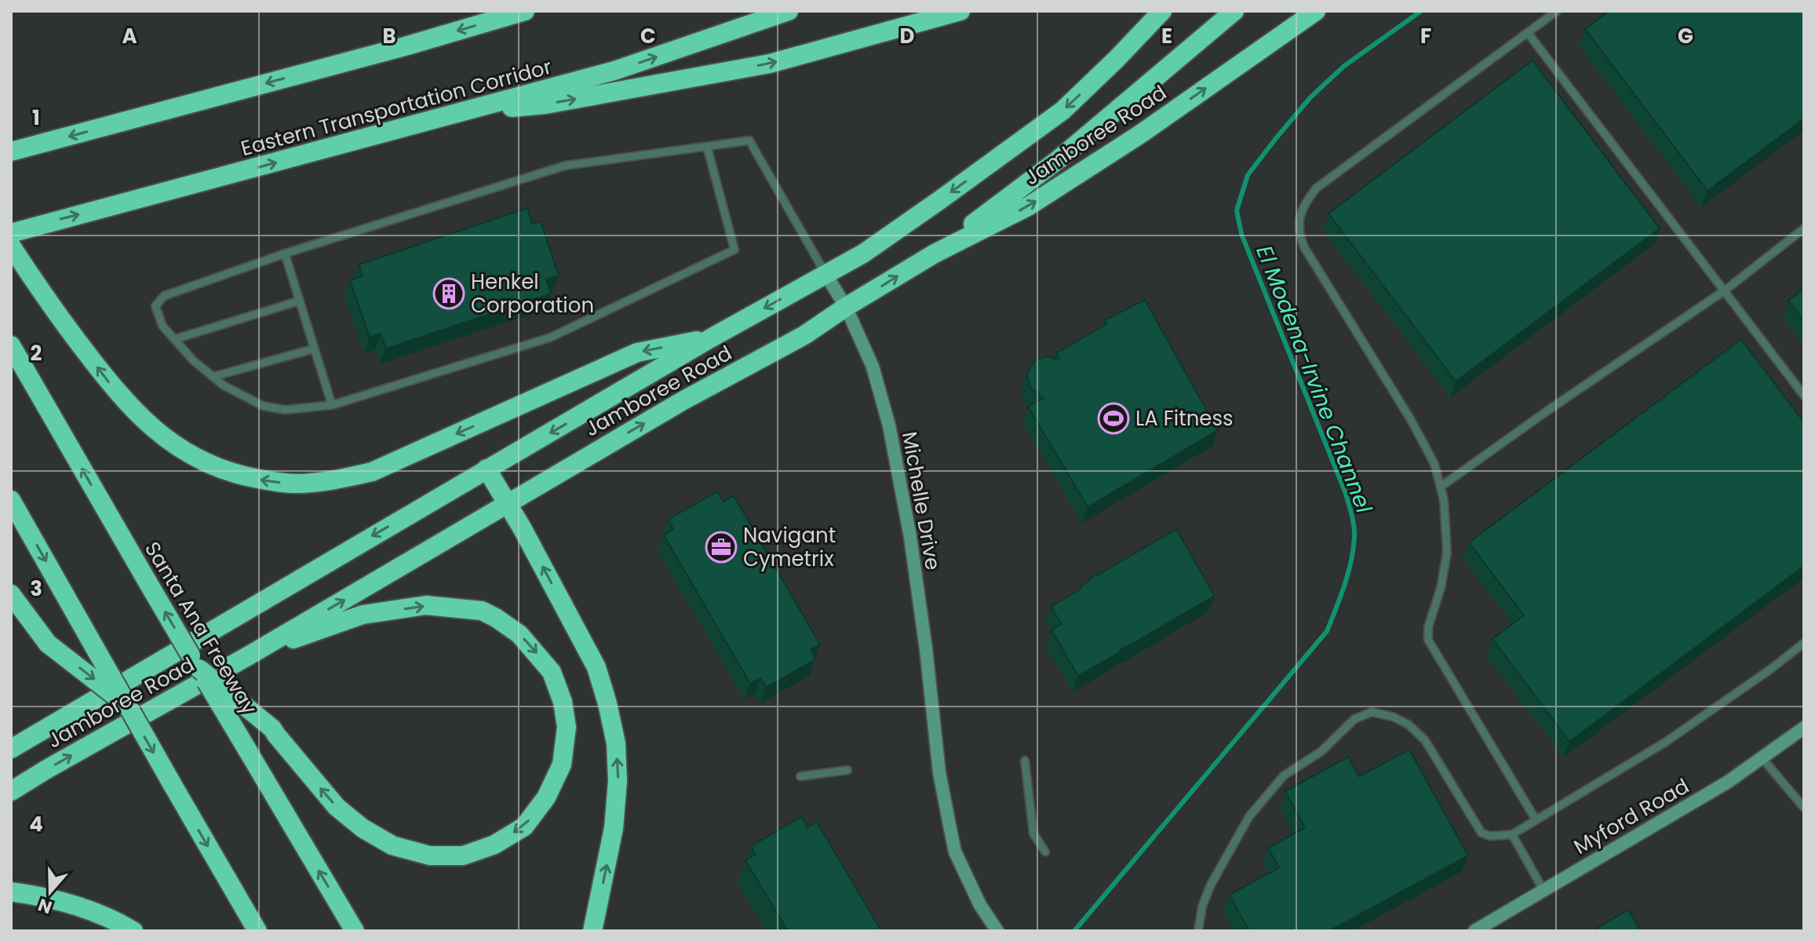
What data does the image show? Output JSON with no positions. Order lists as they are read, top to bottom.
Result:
{
  "streets": {
    "highway": ["Eastern Transportation Corridor", "Jamboree Road", "Santa Ana Freeway"],
    "street": ["Michelle Drive", "Myford Road"]
  },
  "crossings": [
    ["Jamboree Road", "Michelle Drive"]
  ],
  "water": ["El Modena-Irvine Channel"],
  "places": {
    "building": ["Henkel Corporation"],
    "sports": ["LA Fitness"],
    "office": ["Navigant Cymetrix"]
  },
  "north": "bottom",
  "grid": {
    "columns": [
      "A",
      "B",
      "C",
      "D",
      "E",
      "F",
      "G"
    ],
    "rows": [
      "1",
      "2",
      "3",
      "4"
    ]
  }
}
